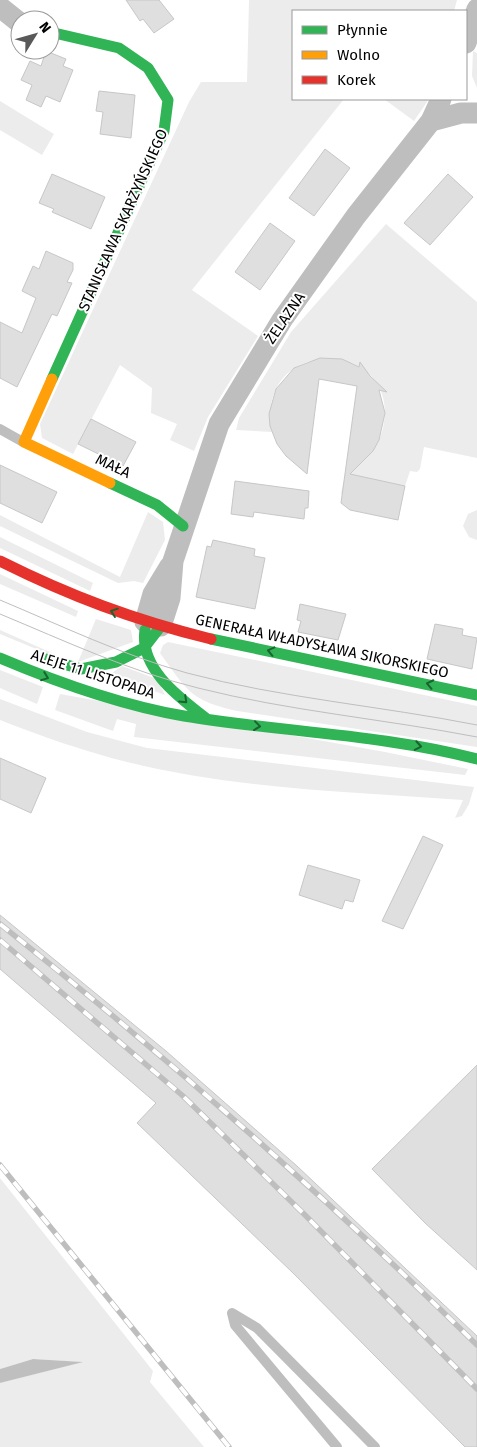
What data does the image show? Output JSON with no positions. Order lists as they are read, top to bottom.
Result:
{
  "streets": {
    "main road": [
      "STANISŁAWA SKARŻYŃSKIEGO",
      "MAŁA",
      "GENERAŁA WŁADYSŁAWA SIKORSKIEGO",
      "ALEJE 11 LISTOPADA"
    ],
    "street": ["ŻELAZNA"]
  },
  "crossings": [
    ["STANISŁAWA SKARŻYŃSKIEGO", "MAŁA"],
    ["ŻELAZNA", "MAŁA"],
    ["ŻELAZNA", "GENERAŁA WŁADYSŁAWA SIKORSKIEGO"]
  ],
  "legend": ["Płynnie", "Wolno", "Korek"],
  "north": "top right"
}
